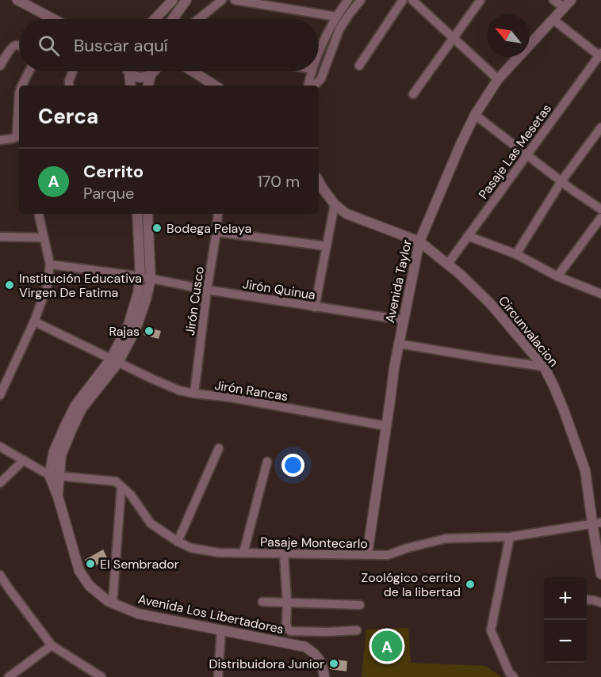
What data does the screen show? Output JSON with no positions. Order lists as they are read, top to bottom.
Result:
{
  "streets": {
    "street": [
      "Pasaje Las Mesetas",
      "Avenida Taylor",
      "Jirón Quinua",
      "Jirón Cusco",
      "Circunvalacion",
      "Jirón Rancas",
      "Pasaje Montecarlo",
      "Avenida Los Libertadores"
    ]
  },
  "crossings": [
    ["Pasaje Las Mesetas", "Circunvalacion"],
    ["Avenida Taylor", "Jirón Quinua"],
    ["Avenida Taylor", "Circunvalacion"],
    ["Avenida Taylor", "Jirón Rancas"],
    ["Avenida Taylor", "Pasaje Montecarlo"],
    ["Jirón Quinua", "Jirón Cusco"],
    ["Jirón Quinua", "Avenida Los Libertadores"],
    ["Jirón Cusco", "Jirón Rancas"],
    ["Circunvalacion", "Pasaje Montecarlo"],
    ["Jirón Rancas", "Avenida Los Libertadores"],
    ["Pasaje Montecarlo", "Avenida Los Libertadores"]
  ],
  "places": [
    "Bodega Pelaya",
    "Institución Educativa Virgen De Fatima",
    "Rajas",
    "El Sembrador",
    "Zoológico cerrito de la libertad",
    "Distribuidora Junior"
  ],
  "north": "top left",
  "page": {
    "search": "Buscar aquí",
    "heading": "Cerca",
    "list": [
      {
        "mark": "A",
        "name": "Cerrito",
        "note": "Parque",
        "value": "170 m"
      }
    ],
    "map_buttons": ["+", "−"],
    "pins": "A"
  }
}
